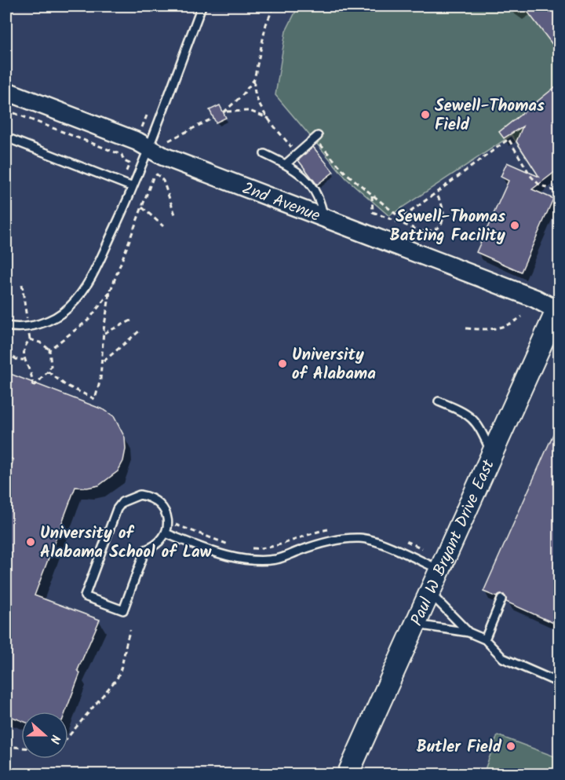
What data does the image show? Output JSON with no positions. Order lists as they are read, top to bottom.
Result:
{
  "streets": {
    "main road": ["Paul W Bryant Drive East"],
    "street": ["2nd Avenue"]
  },
  "crossings": [
    ["2nd Avenue", "Paul W Bryant Drive East"]
  ],
  "places": [
    "Sewell-Thomas Field",
    "Sewell-Thomas Batting Facility",
    "University of Alabama",
    "University of Alabama School of Law",
    "Butler Field"
  ],
  "north": "right"
}
